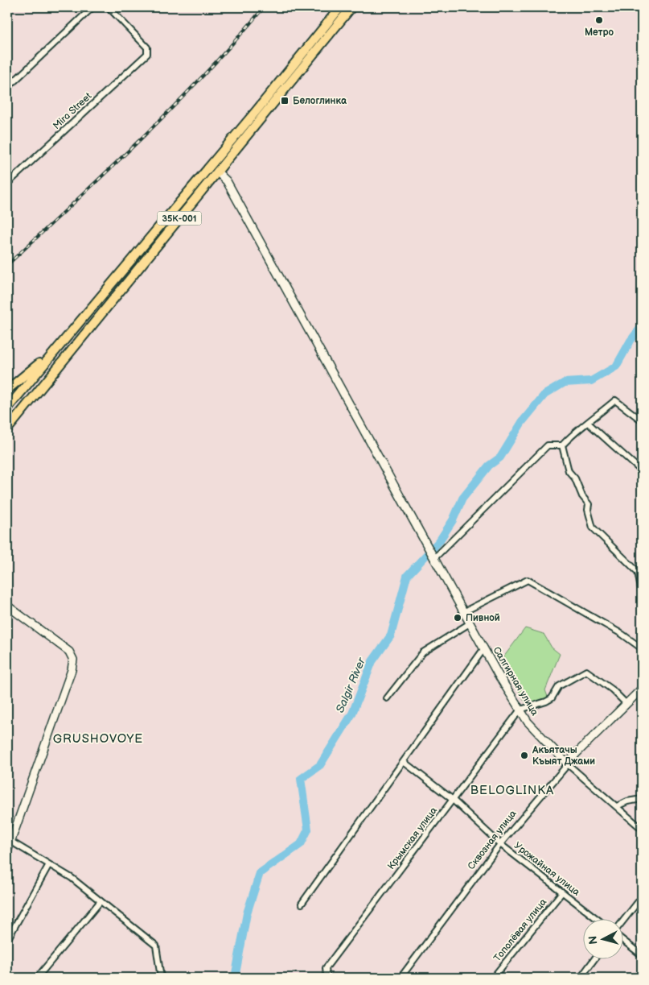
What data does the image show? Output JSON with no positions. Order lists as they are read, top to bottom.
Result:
{
  "streets": {
    "main road": ["35К-001", "Салгирная улица", "Сквозная улица"],
    "street": [
      "Mira Street",
      "Крымская улица",
      "Урожайная улица",
      "Тополёвая улица"
    ]
  },
  "crossings": [
    ["35К-001", "Салгирная улица"],
    ["Салгирная улица", "Крымская улица"],
    ["Салгирная улица", "Сквозная улица"],
    ["Крымская улица", "Урожайная улица"],
    ["Сквозная улица", "Урожайная улица"],
    ["Урожайная улица", "Тополёвая улица"]
  ],
  "districts": ["GRUSHOVOYE", "BELOGLINKA"],
  "water": ["Salgir River"],
  "places": {
    "other": ["Метро", "Пивной", "Акъятачы Къыят Джами"],
    "transit": ["Белоглинка"]
  },
  "north": "left"
}
